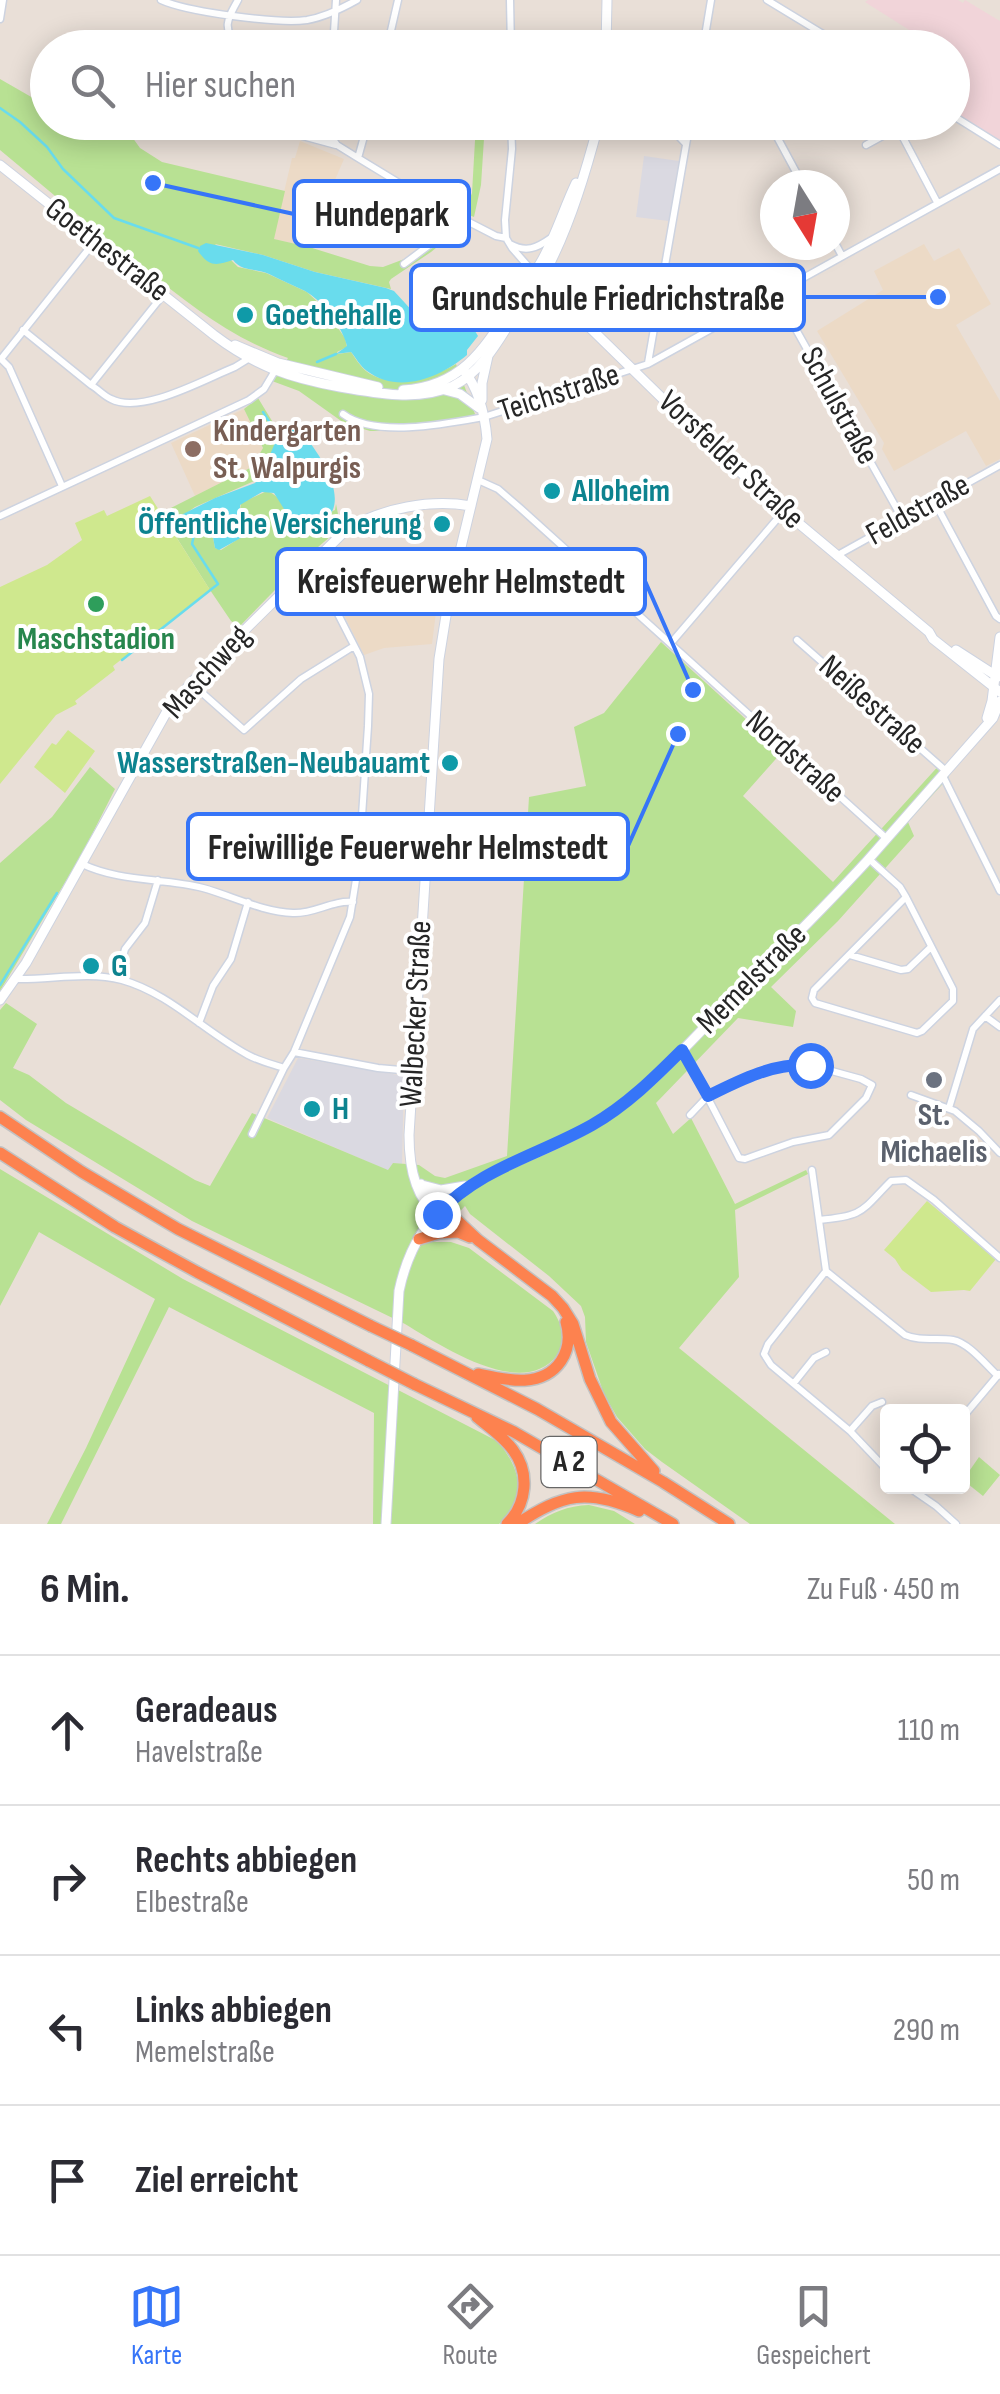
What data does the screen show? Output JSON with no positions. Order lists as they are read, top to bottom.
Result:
{
  "streets": {
    "highway": ["A 2"],
    "main road": [
      "Goethestraße",
      "Vorsfelder Straße",
      "Maschweg",
      "Memelstraße",
      "Walbecker Straße"
    ],
    "street": [
      "Teichstraße",
      "Schulstraße",
      "Feldstraße",
      "Neißestraße",
      "Nordstraße"
    ]
  },
  "crossings": [
    ["Goethestraße", "Walbecker Straße"],
    ["Teichstraße", "Schulstraße"],
    ["Teichstraße", "Vorsfelder Straße"],
    ["Teichstraße", "Walbecker Straße"],
    ["Schulstraße", "Feldstraße"],
    ["Vorsfelder Straße", "Feldstraße"],
    ["Vorsfelder Straße", "Memelstraße"],
    ["Maschweg", "Walbecker Straße"],
    ["Neißestraße", "Memelstraße"],
    ["Nordstraße", "Memelstraße"],
    ["Nordstraße", "Walbecker Straße"],
    ["Memelstraße", "Walbecker Straße"]
  ],
  "places": [
    "Hundepark",
    "Grundschule Friedrichstraße",
    "Goethehalle",
    "Kindergarten St. Walpurgis",
    "Alloheim",
    "Öffentliche Versicherung",
    "Maschstadion",
    "Kreisfeuerwehr Helmstedt",
    "Freiwillige Feuerwehr Helmstedt",
    "Wasserstraßen-Neubauamt",
    "G",
    "St. Michaelis",
    "H"
  ],
  "north": "bottom",
  "page": {
    "search": "Hier suchen",
    "heading": ["6 Min.", "Zu Fuß · 450 m"],
    "list": [
      ["Geradeaus", "Havelstraße", "110 m"],
      ["Rechts abbiegen", "Elbestraße", "50 m"],
      ["Links abbiegen", "Memelstraße", "290 m"],
      "Ziel erreicht"
    ],
    "nav": ["Karte", "Route", "Gespeichert"]
  }
}
